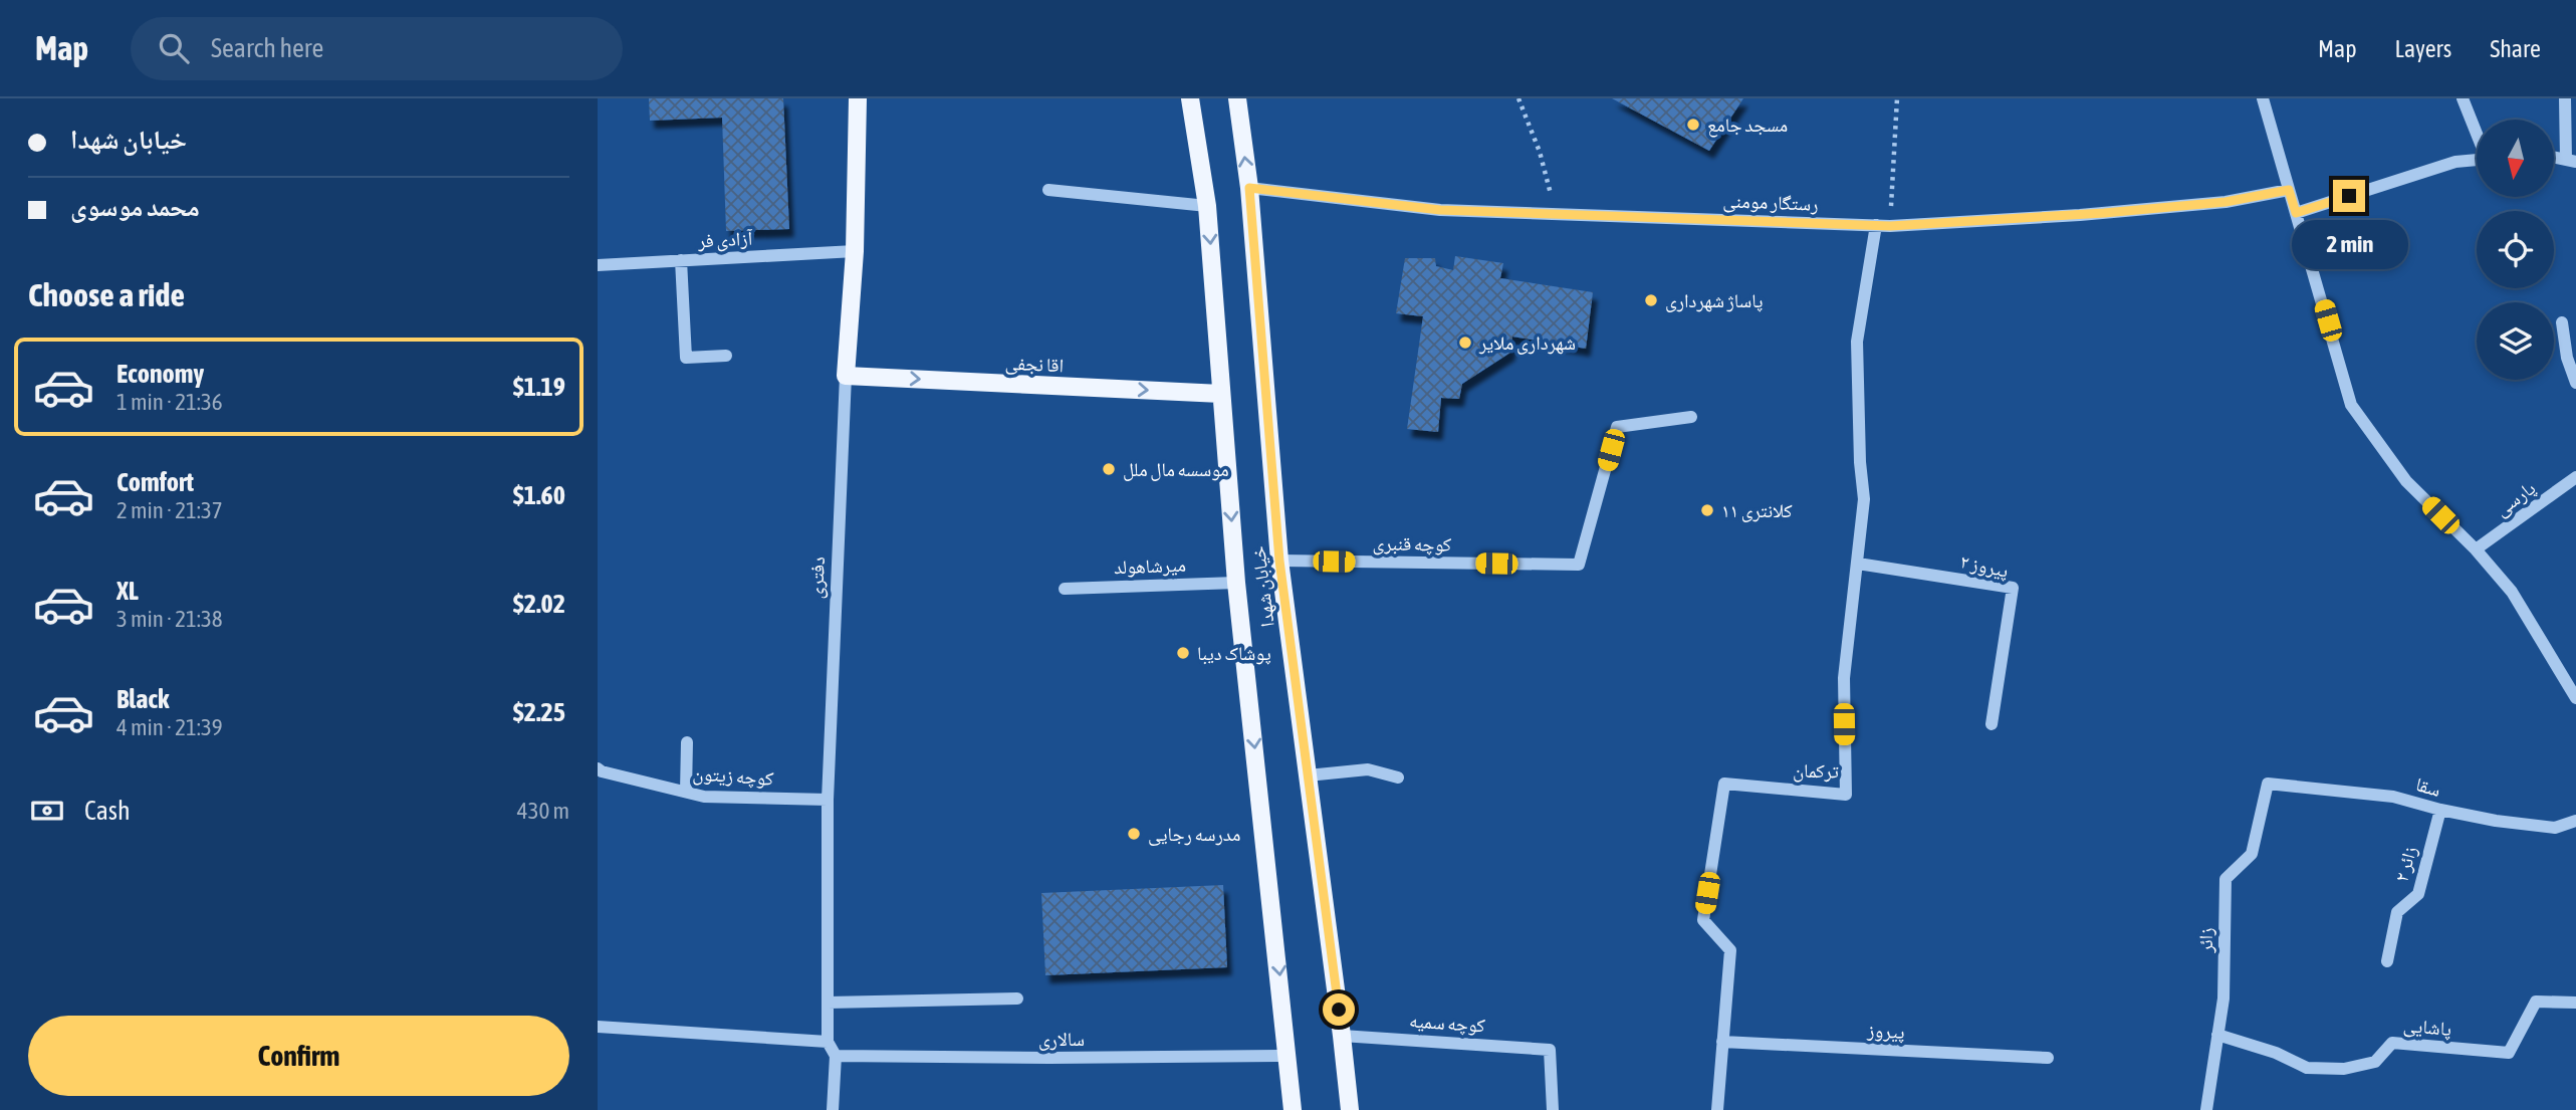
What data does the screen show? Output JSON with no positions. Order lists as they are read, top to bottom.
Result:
{
  "streets": {
    "main road": ["اقا نجفی", "دفتری", "خیابان شهدا"],
    "street": [
      "رستگار مومنی",
      "آزادی فر",
      "پارسی",
      "کوچه قنبری",
      "میرشاهولد",
      "پیروز ۲",
      "ترکمان",
      "کوچه زیتون",
      "سقا",
      "زائر ۲",
      "زائر",
      "کوچه سمیه",
      "پاشایی",
      "پیروز",
      "سالاری"
    ]
  },
  "crossings": [
    ["رستگار مومنی", "خیابان شهدا"],
    ["رستگار مومنی", "ترکمان"],
    ["آزادی فر", "دفتری"],
    ["اقا نجفی", "دفتری"],
    ["اقا نجفی", "خیابان شهدا"],
    ["کوچه قنبری", "خیابان شهدا"],
    ["میرشاهولد", "خیابان شهدا"],
    ["پیروز ۲", "ترکمان"],
    ["دفتری", "کوچه زیتون"],
    ["دفتری", "سالاری"],
    ["خیابان شهدا", "کوچه سمیه"],
    ["خیابان شهدا", "سالاری"],
    ["ترکمان", "پیروز"],
    ["سقا", "زائر ۲"],
    ["سقا", "زائر"],
    ["زائر", "پاشایی"]
  ],
  "one_way": ["اقا نجفی"],
  "places": [
    "مسجد جامع",
    "پاساژ شهرداری",
    "شهرداری ملایر",
    "موسسه مال ملل",
    "کلانتری ۱۱",
    "پوشاک دیبا",
    "مدرسه رجایی"
  ],
  "north": "bottom",
  "page": {
    "header": "Map",
    "search": "Search here",
    "nav": ["Map", "Layers", "Share"],
    "banner": ["خیابان شهدا", "محمد موسوی"],
    "bubble": "2 min",
    "heading": "Choose a ride",
    "list": [
      {
        "name": "Economy",
        "note": "1 min · 21:36",
        "value": "$1.19"
      },
      {
        "name": "Comfort",
        "note": "2 min · 21:37",
        "value": "$1.60"
      },
      {
        "name": "XL",
        "note": "3 min · 21:38",
        "value": "$2.02"
      },
      {
        "name": "Black",
        "note": "4 min · 21:39",
        "value": "$2.25"
      }
    ],
    "pay": ["Cash", "430 m"],
    "buttons": "Confirm"
  }
}
